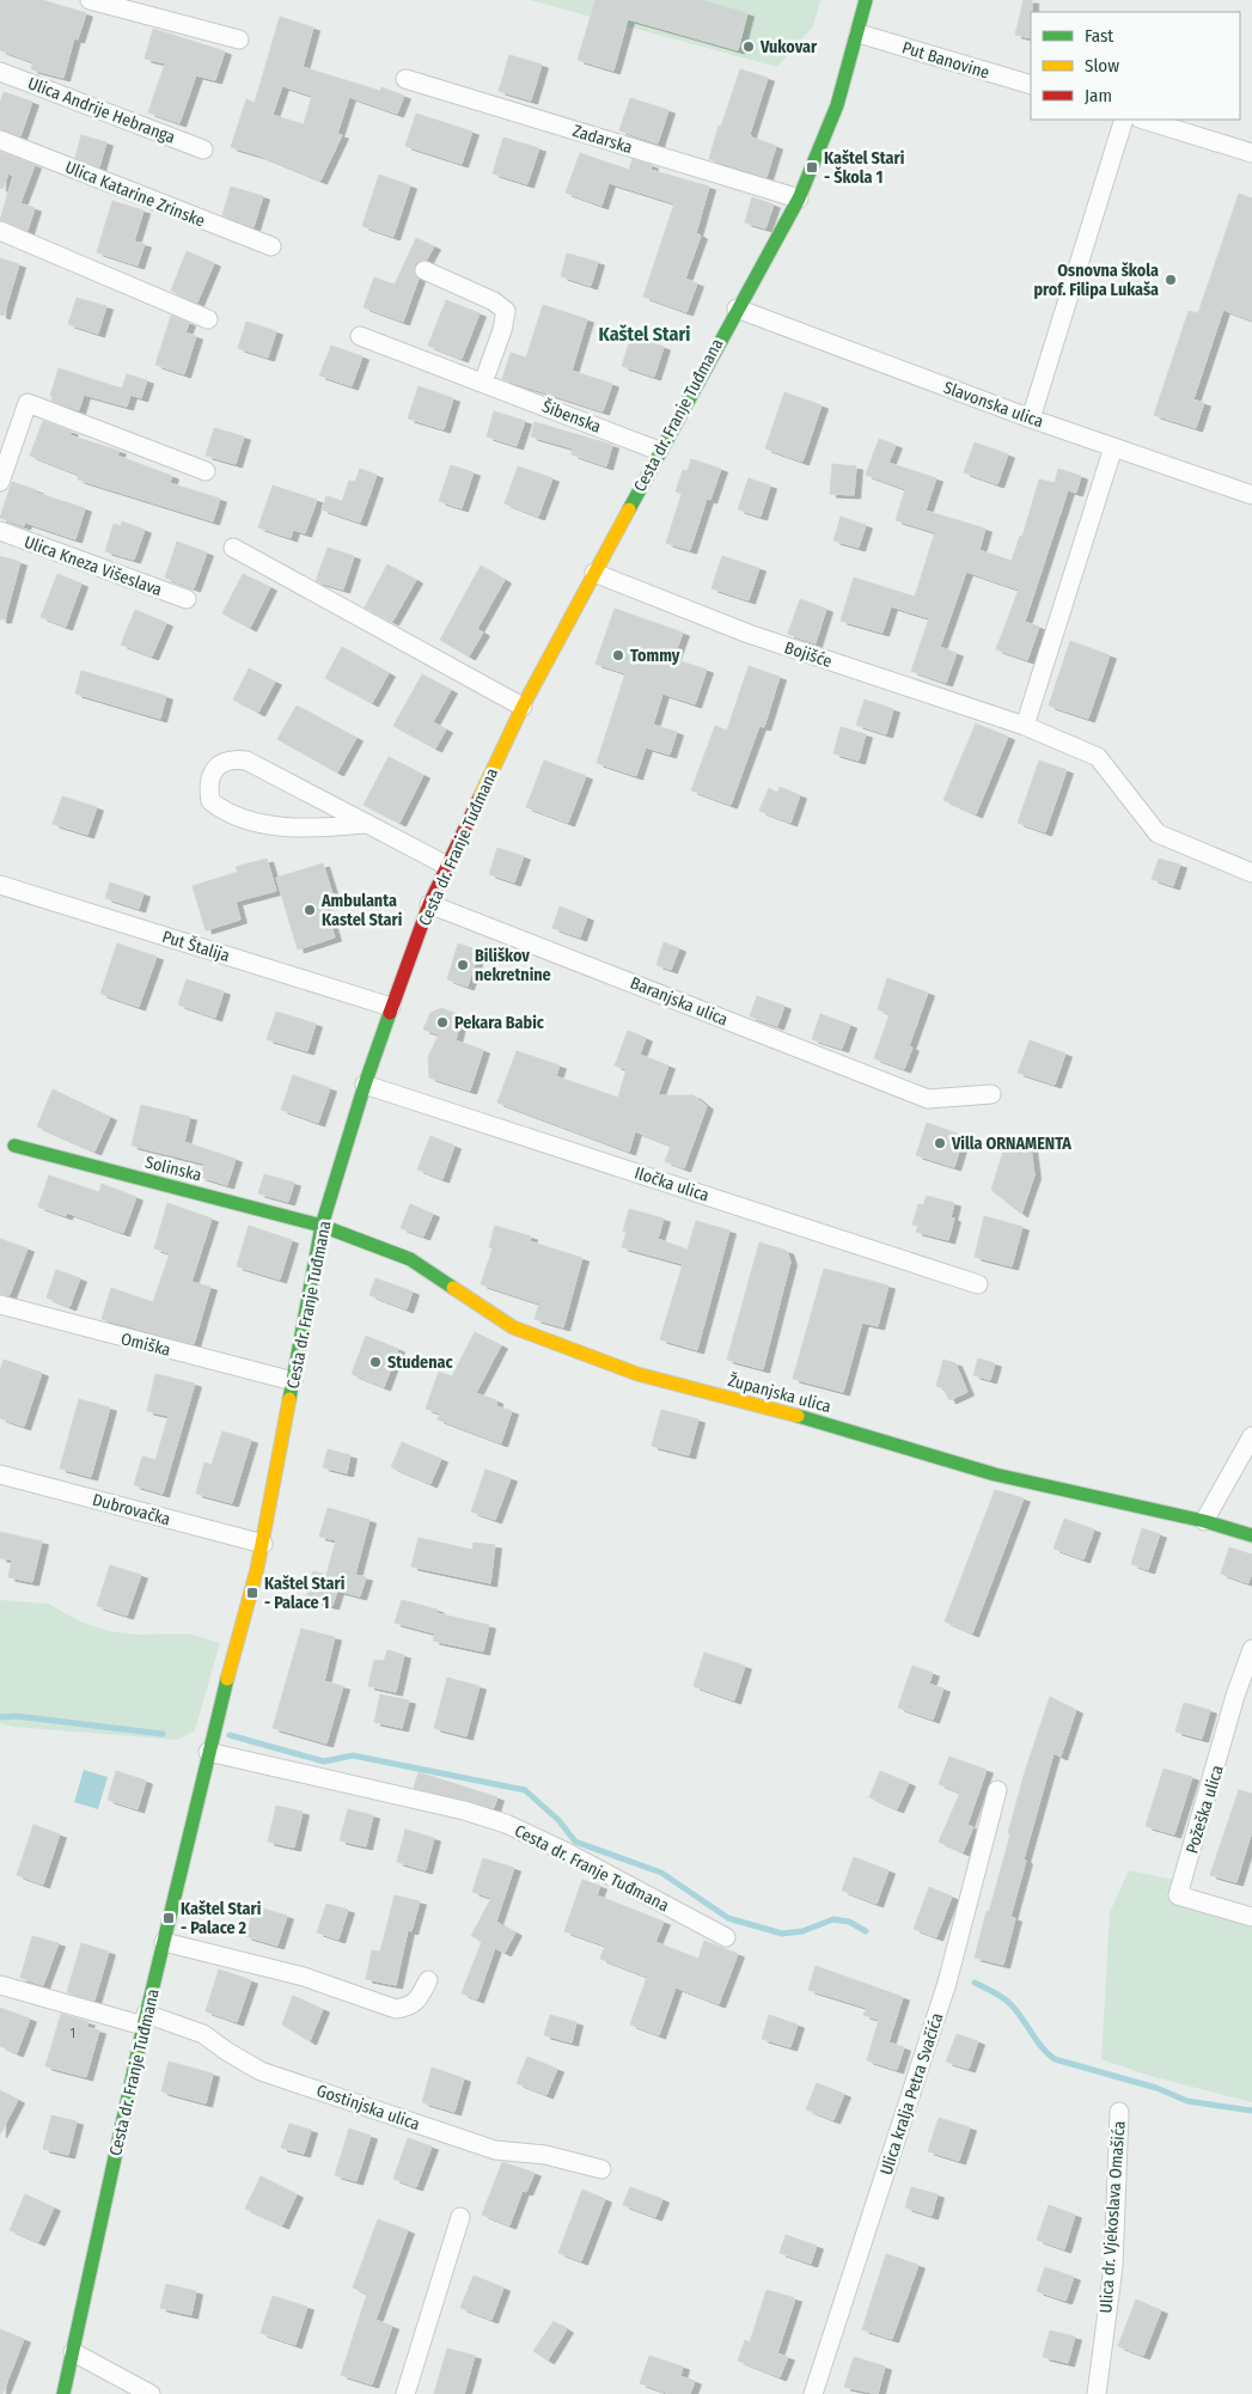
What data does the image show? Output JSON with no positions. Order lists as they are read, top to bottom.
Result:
{
  "streets": {
    "main road": ["Cesta dr. Franje Tuđmana", "Solinska", "Županjska ulica"],
    "street": [
      "Put Banovine",
      "Ulica Andrije Hebranga",
      "Zadarska",
      "Ulica Katarine Zrinske",
      "Slavonska ulica",
      "Šibenska",
      "Ulica Kneza Višeslava",
      "Bojišće",
      "Put Štalija",
      "Baranjska ulica",
      "Iločka ulica",
      "Omiška",
      "Dubrovačka",
      "Požeška ulica",
      "Ulica kralja Petra Svačića",
      "Gostinjska ulica",
      "Ulica dr. Vjekoslava Omašića"
    ]
  },
  "crossings": [
    ["Put Banovine", "Cesta dr. Franje Tuđmana"],
    ["Zadarska", "Cesta dr. Franje Tuđmana"],
    ["Slavonska ulica", "Cesta dr. Franje Tuđmana"],
    ["Cesta dr. Franje Tuđmana", "Šibenska"],
    ["Cesta dr. Franje Tuđmana", "Bojišće"],
    ["Cesta dr. Franje Tuđmana", "Put Štalija"],
    ["Cesta dr. Franje Tuđmana", "Baranjska ulica"],
    ["Cesta dr. Franje Tuđmana", "Solinska"],
    ["Cesta dr. Franje Tuđmana", "Iločka ulica"],
    ["Cesta dr. Franje Tuđmana", "Omiška"],
    ["Cesta dr. Franje Tuđmana", "Županjska ulica"],
    ["Cesta dr. Franje Tuđmana", "Dubrovačka"],
    ["Cesta dr. Franje Tuđmana", "Gostinjska ulica"],
    ["Solinska", "Županjska ulica"]
  ],
  "districts": ["Kaštel Stari"],
  "places": {
    "other": [
      "Vukovar",
      "Osnovna škola prof. Filipa Lukaša",
      "Tommy",
      "Ambulanta Kastel Stari",
      "Biliškov nekretnine",
      "Pekara Babic",
      "Villa ORNAMENTA",
      "Studenac"
    ],
    "transit": ["Kaštel Stari - Škola 1", "Kaštel Stari - Palace 1", "Kaštel Stari - Palace 2"]
  },
  "house_numbers": ["1"],
  "legend": ["Fast", "Slow", "Jam"]
}
